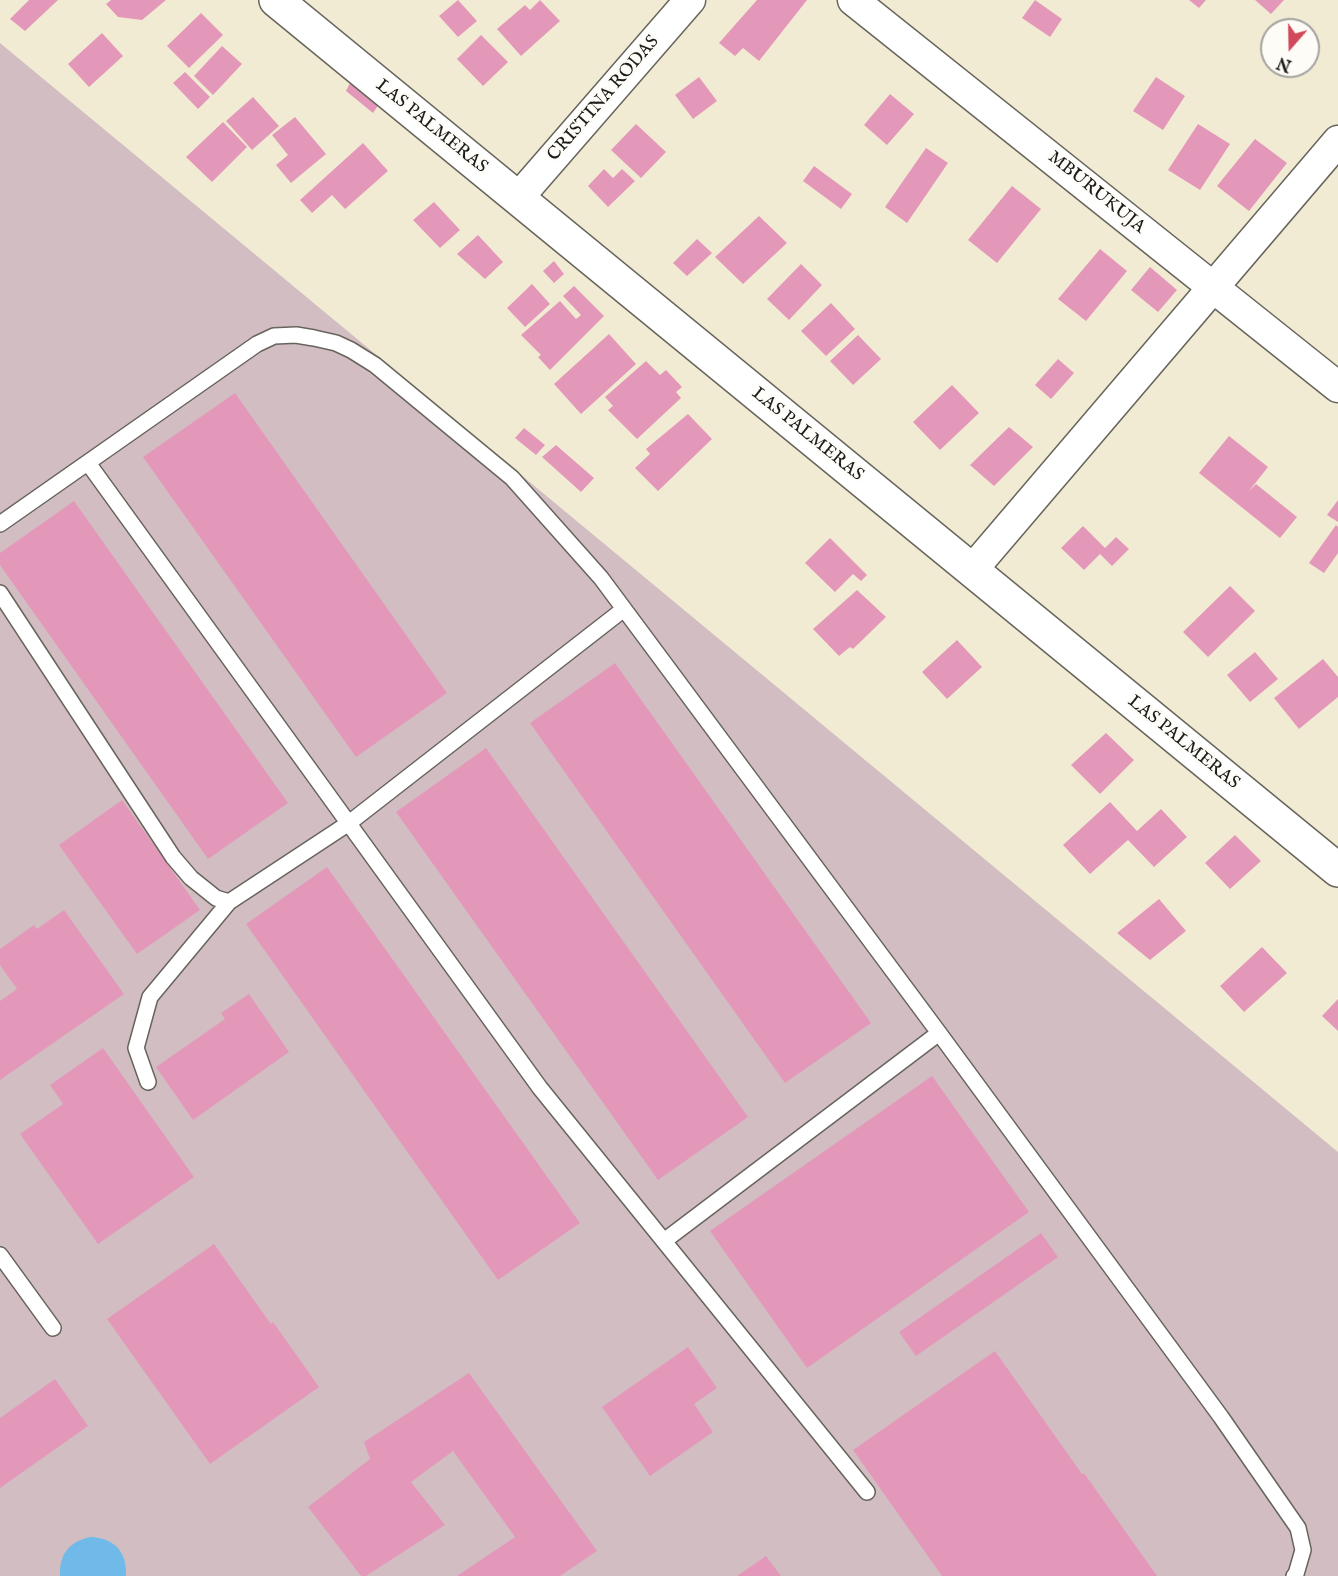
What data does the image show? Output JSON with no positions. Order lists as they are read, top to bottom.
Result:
{
  "streets": {
    "street": ["CRISTINA RODAS", "LAS PALMERAS", "MBURUKUJA"]
  },
  "crossings": [
    ["CRISTINA RODAS", "LAS PALMERAS"]
  ],
  "north": "bottom"
}
